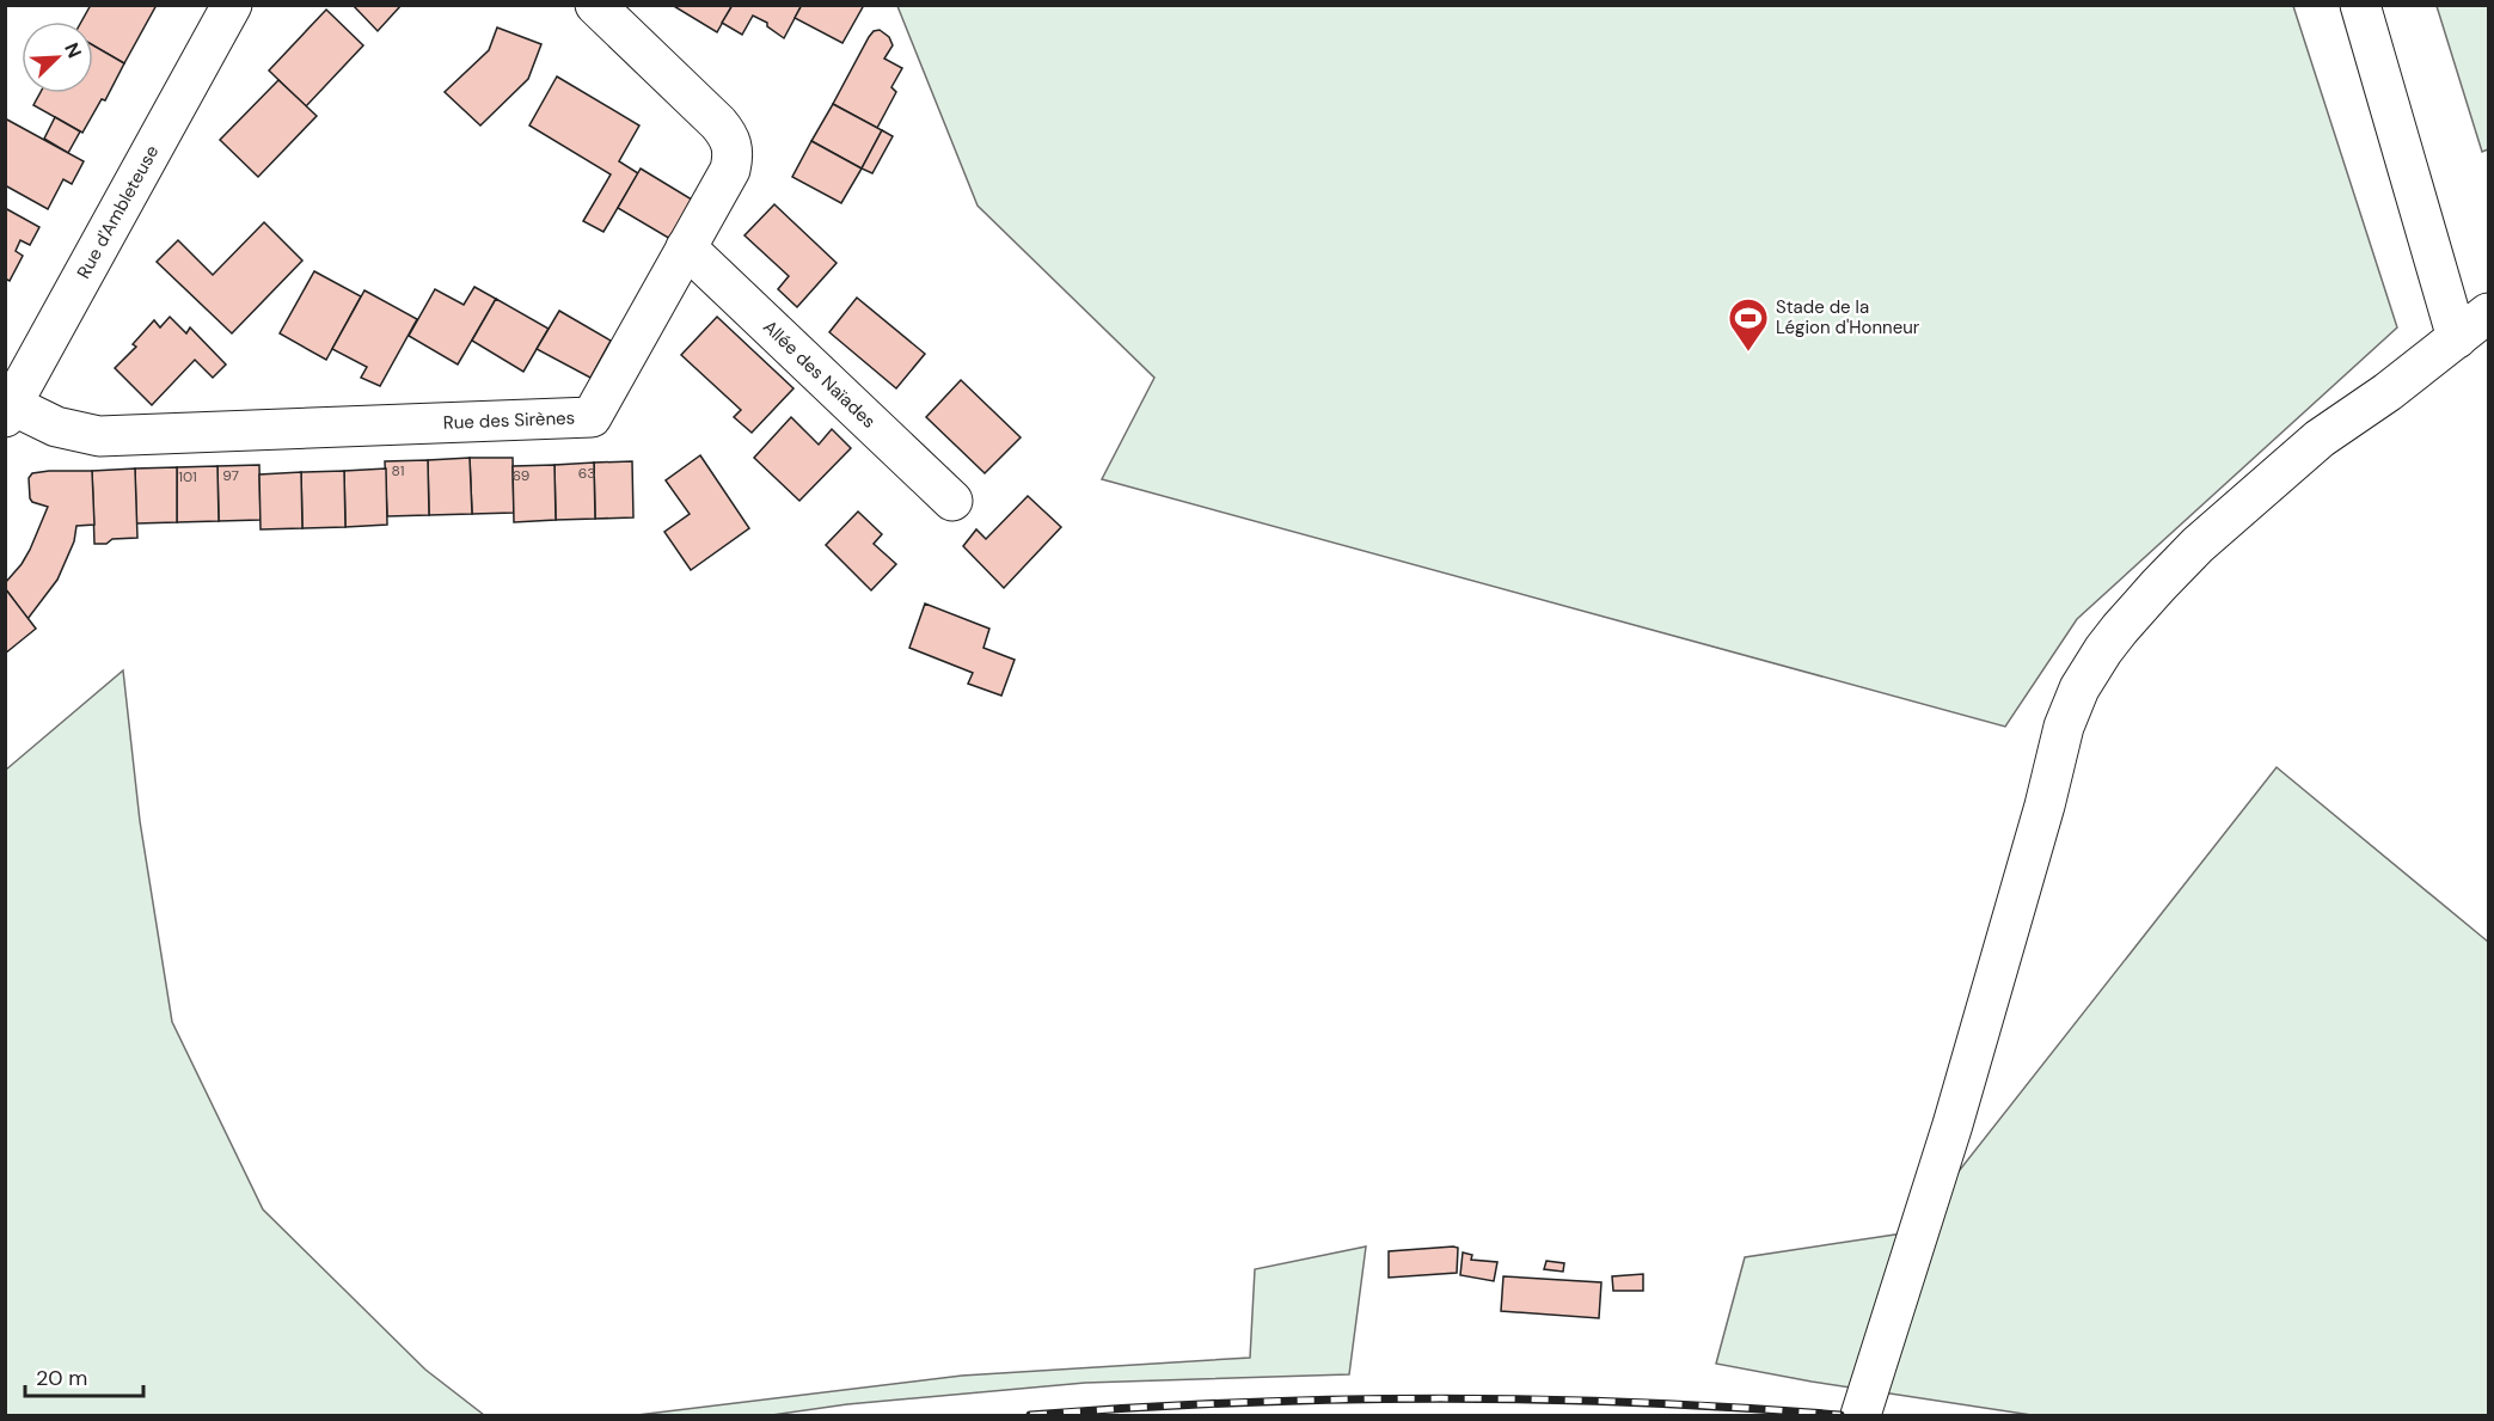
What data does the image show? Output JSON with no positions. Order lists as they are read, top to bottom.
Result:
{
  "streets": {
    "street": ["Rue d'Ambleteuse", "Allée des Naïades", "Rue des Sirènes"]
  },
  "crossings": [
    ["Rue d'Ambleteuse", "Rue des Sirènes"],
    ["Allée des Naïades", "Rue des Sirènes"]
  ],
  "places": {
    "sports": ["Stade de la Légion d'Honneur"]
  },
  "house_numbers": [
    "81",
    "63",
    "97",
    "69",
    "101"
  ],
  "scale_bar": "20 m",
  "north": "top right"
}
